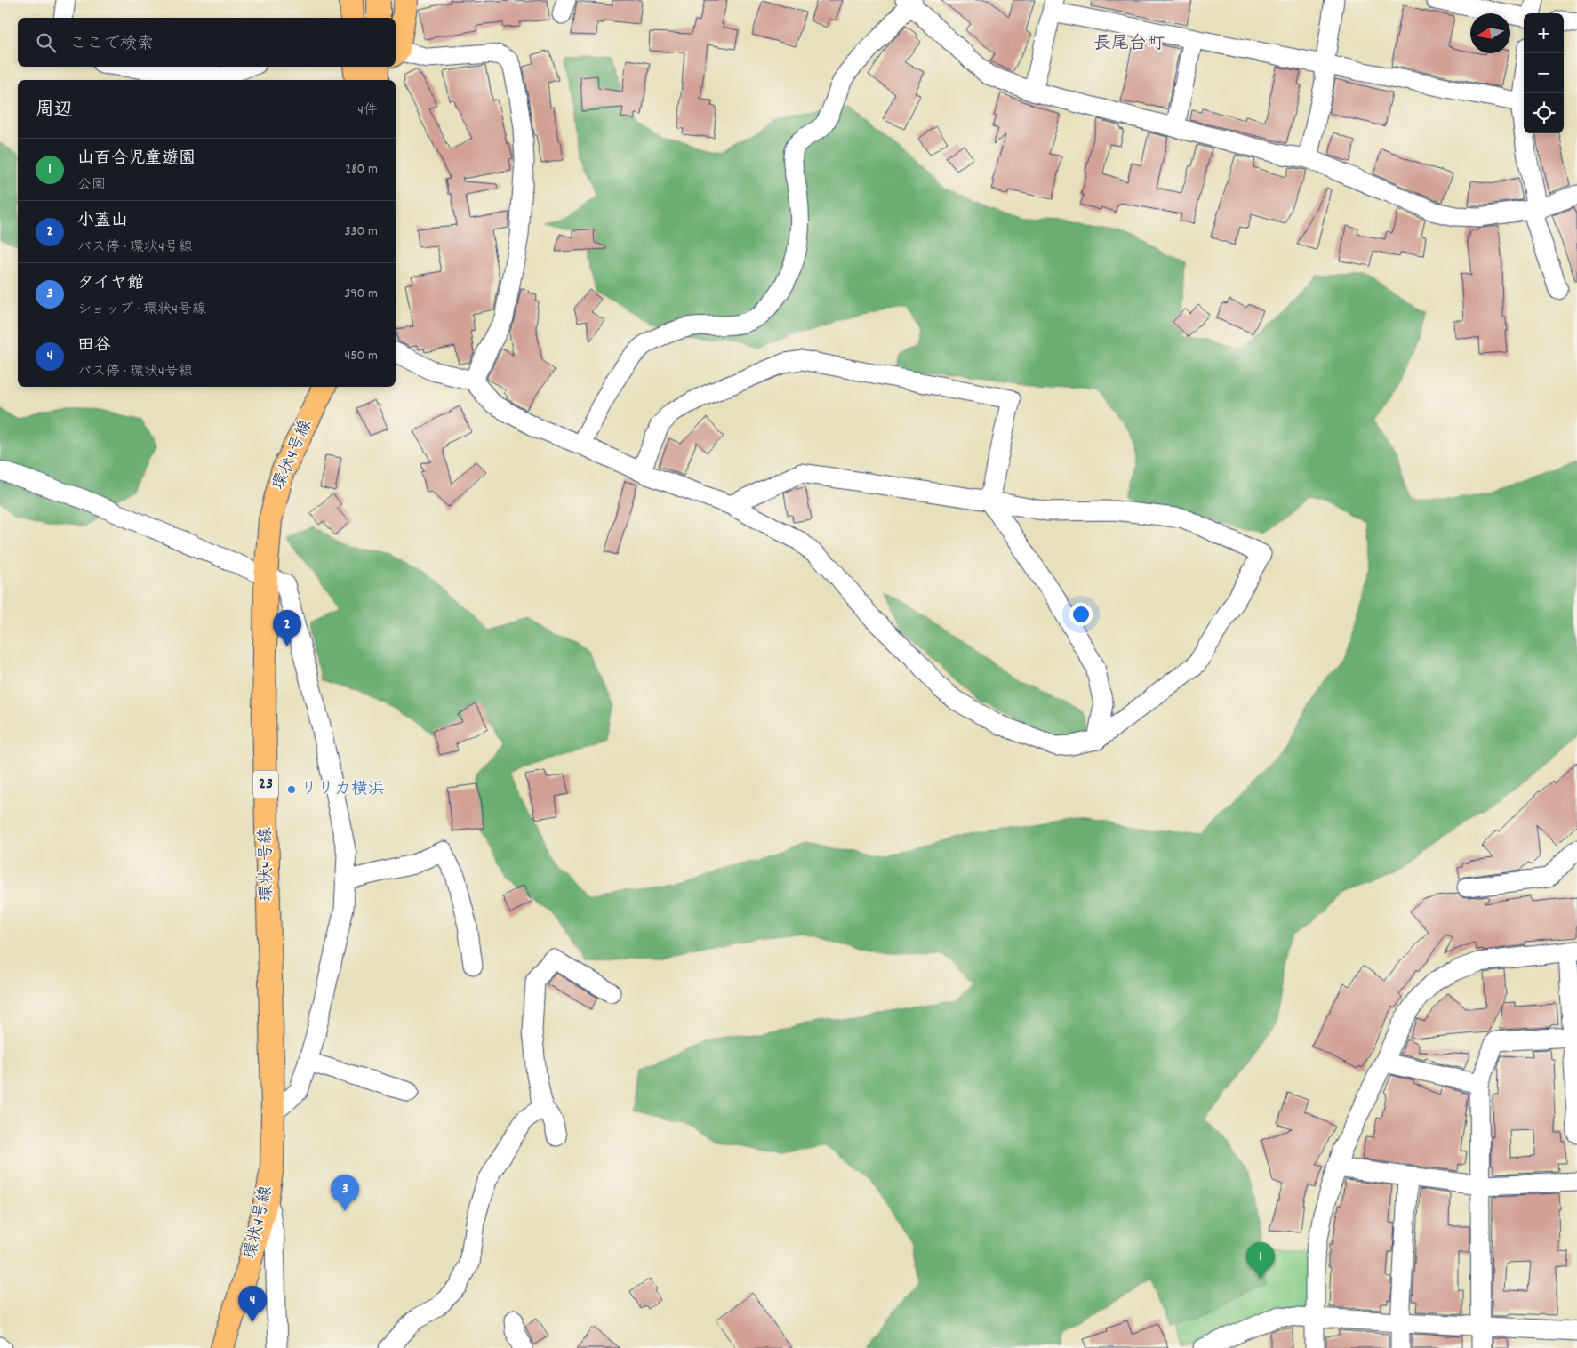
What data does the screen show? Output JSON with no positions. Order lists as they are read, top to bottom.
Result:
{
  "streets": {
    "main road": ["環状4号線", "23"]
  },
  "districts": ["長尾台町"],
  "places": ["リリカ横浜"],
  "north": "left",
  "page": {
    "map_buttons": ["+", "−"],
    "search": "ここで検索",
    "heading": ["周辺", "4件"],
    "list": [
      {
        "mark": "1",
        "name": "山百合児童遊園",
        "note": "公園",
        "value": "280 m"
      },
      {
        "mark": "2",
        "name": "小蓋山",
        "note": "バス停 · 環状4号線",
        "value": "330 m"
      },
      {
        "mark": "3",
        "name": "タイヤ館",
        "note": "ショップ · 環状4号線",
        "value": "390 m"
      },
      {
        "mark": "4",
        "name": "田谷",
        "note": "バス停 · 環状4号線",
        "value": "450 m"
      }
    ],
    "pins": [
      "2",
      "3",
      "1",
      "4"
    ]
  }
}
